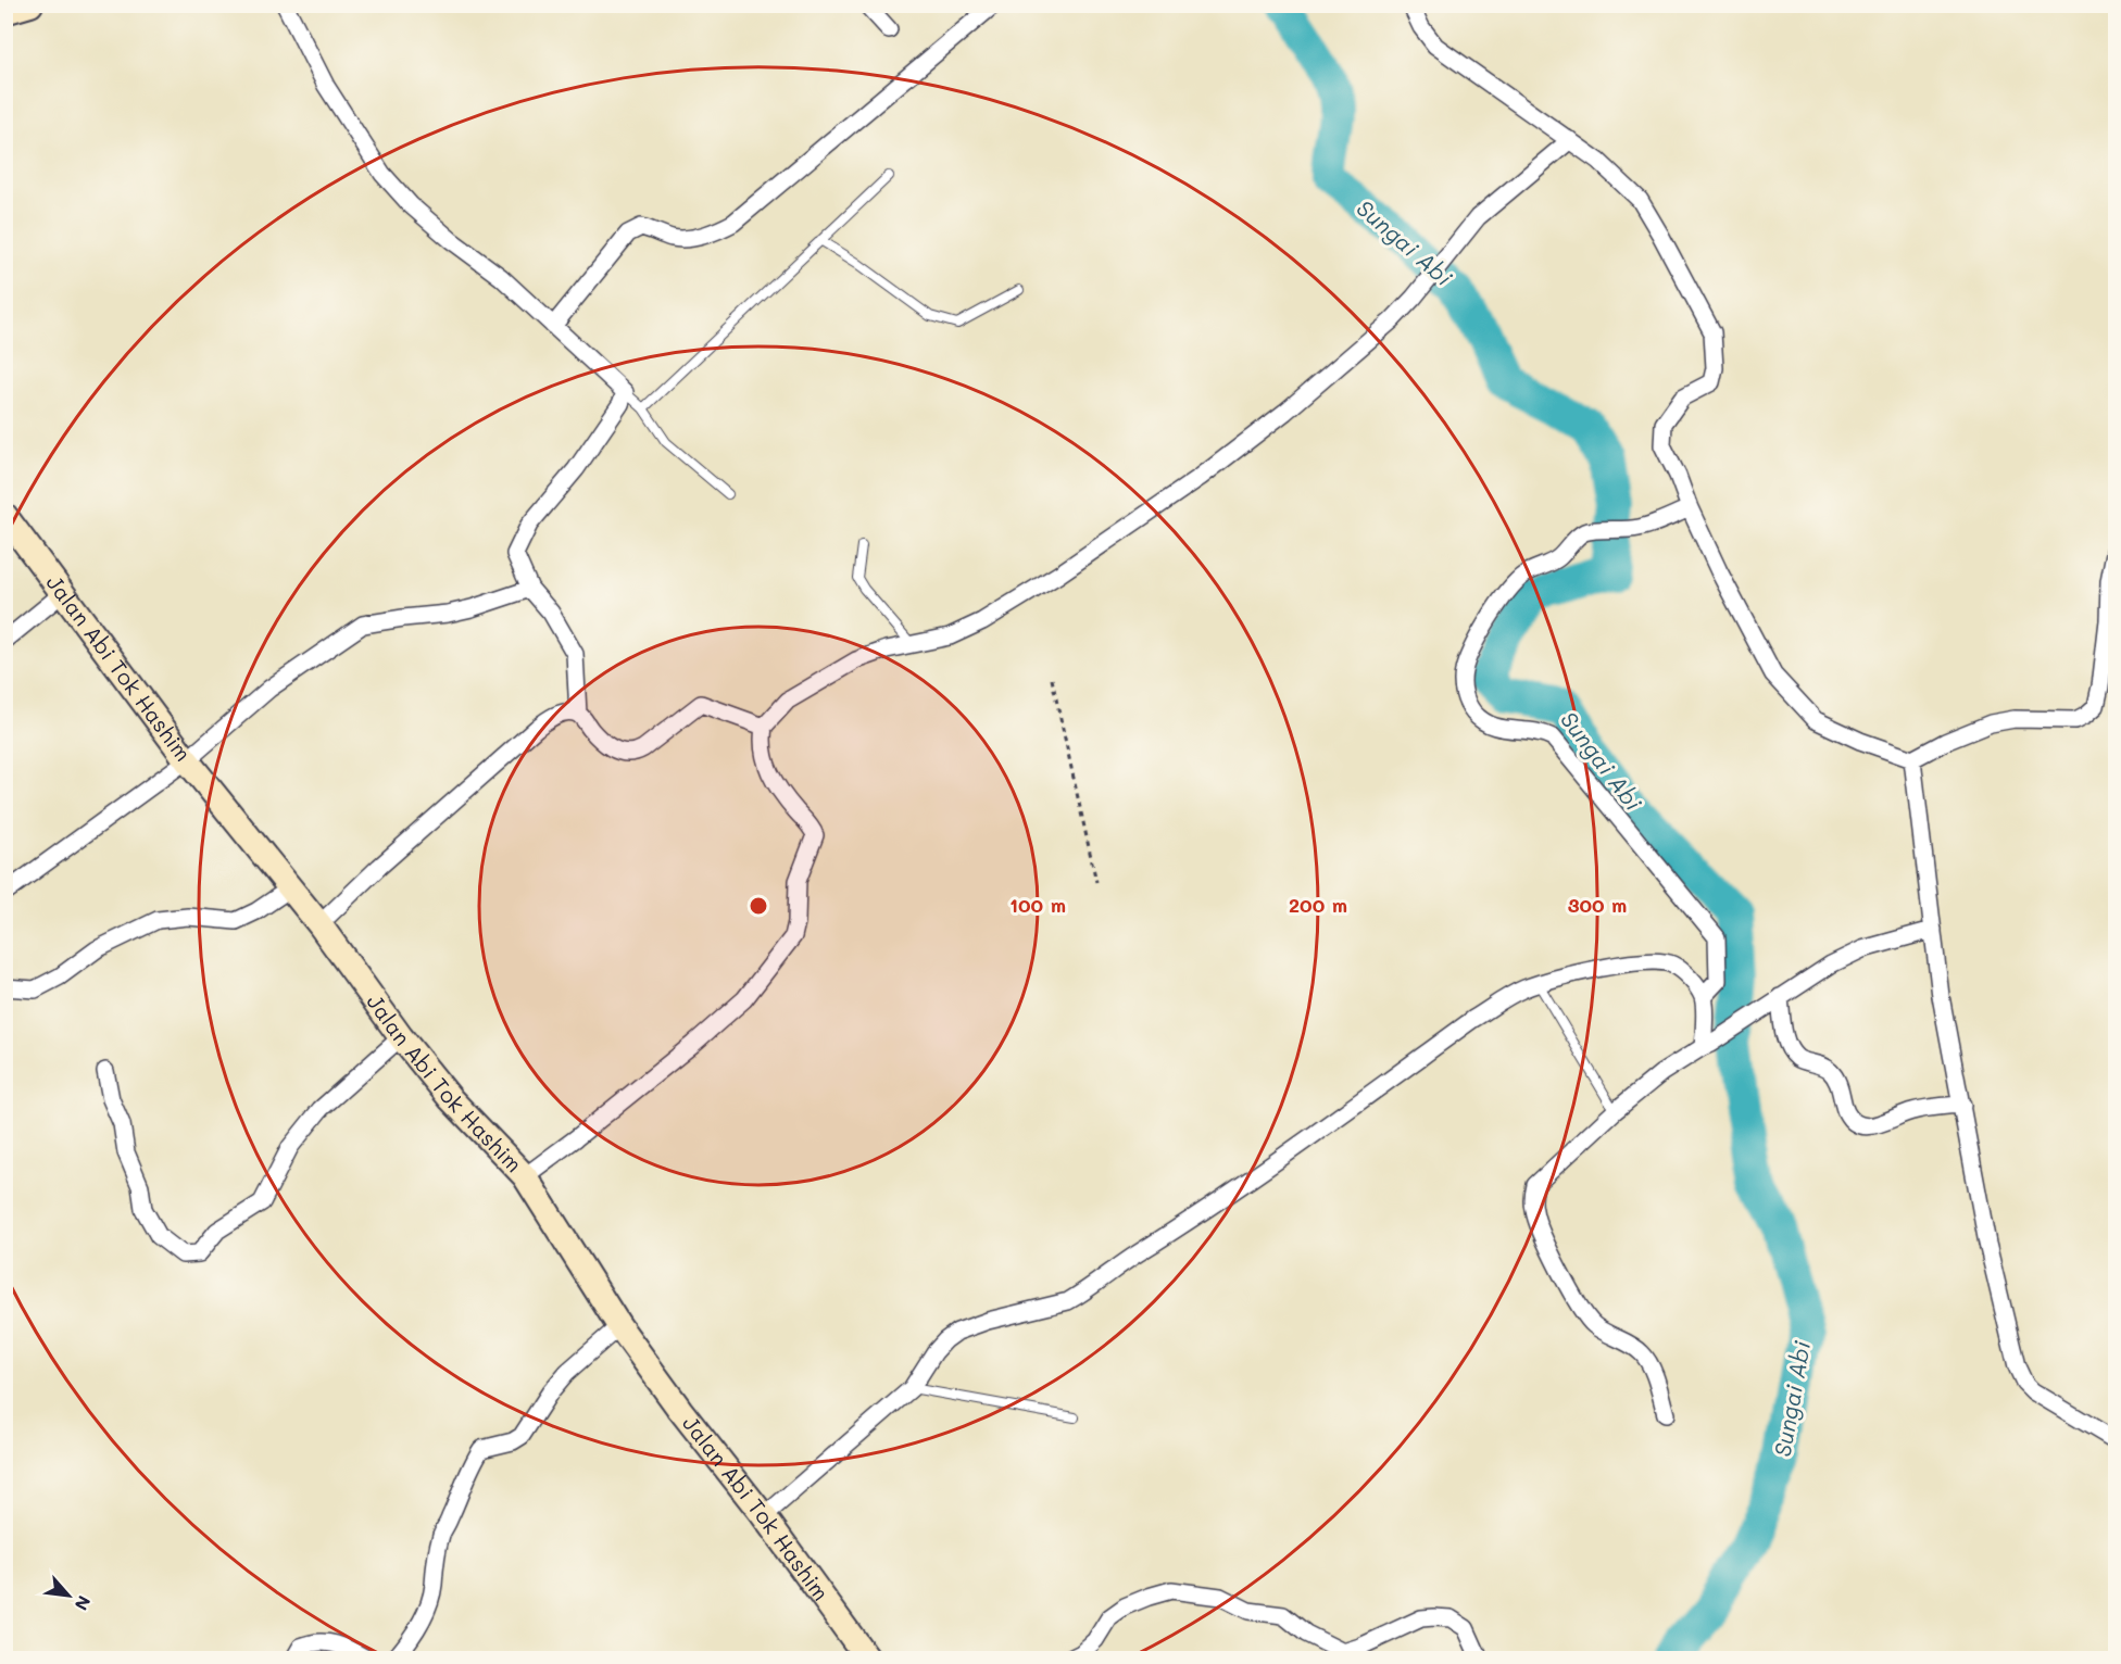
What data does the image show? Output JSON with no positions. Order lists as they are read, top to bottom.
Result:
{
  "streets": {
    "main road": ["Jalan Abi Tok Hashim"]
  },
  "water": ["Sungai Abi"],
  "north": "bottom right",
  "rings": ["100 m", "200 m", "300 m"]
}
